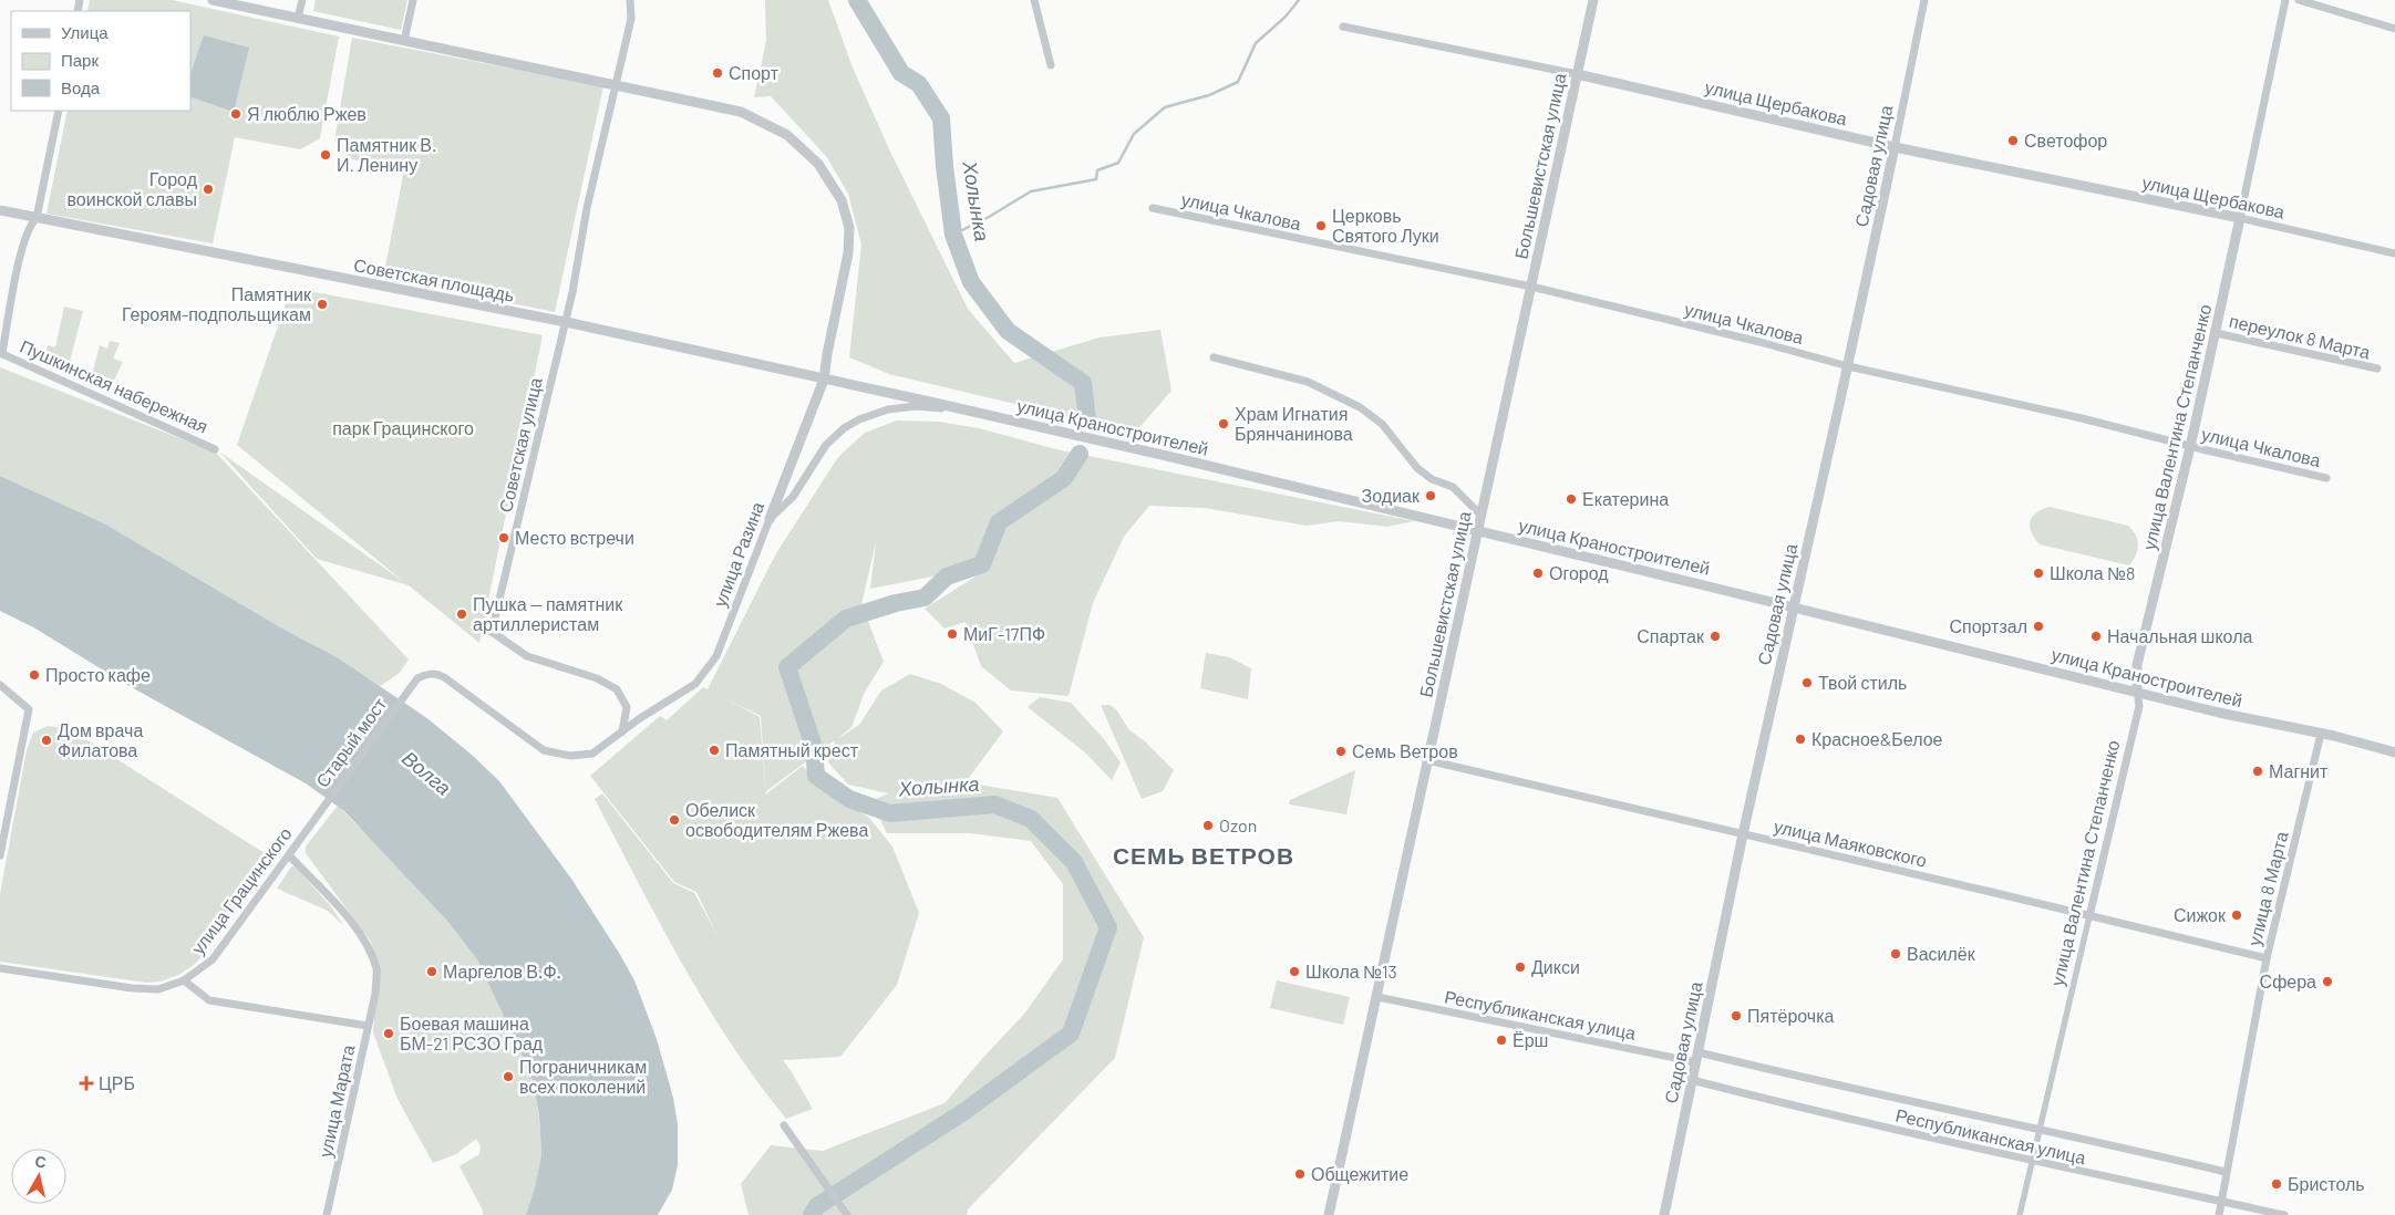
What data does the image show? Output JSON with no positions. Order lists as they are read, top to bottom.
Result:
{
  "streets": {
    "street": [
      "улица Щербакова",
      "Большевистская улица",
      "Садовая улица",
      "улица Чкалова",
      "Советская площадь",
      "переулок 8 Марта",
      "Пушкинская набережная",
      "улица Краностроителей",
      "улица Валентина Степанченко",
      "Советская улица",
      "улица Разина",
      "Старый мост",
      "улица Маяковского",
      "улица 8 Марта",
      "улица Грацинского",
      "Республиканская улица",
      "улица Марата"
    ]
  },
  "crossings": [
    ["улица Щербакова", "Большевистская улица"],
    ["улица Щербакова", "Садовая улица"],
    ["улица Щербакова", "улица Валентина Степанченко"],
    ["Большевистская улица", "улица Чкалова"],
    ["Большевистская улица", "улица Краностроителей"],
    ["Большевистская улица", "улица Маяковского"],
    ["Большевистская улица", "Республиканская улица"],
    ["Садовая улица", "улица Чкалова"],
    ["Садовая улица", "улица Краностроителей"],
    ["Садовая улица", "улица Маяковского"],
    ["Садовая улица", "Республиканская улица"],
    ["улица Чкалова", "улица Валентина Степанченко"],
    ["Советская площадь", "улица Краностроителей"],
    ["Советская площадь", "Советская улица"],
    ["Советская площадь", "улица Разина"],
    ["переулок 8 Марта", "улица Валентина Степанченко"],
    ["улица Краностроителей", "улица Валентина Степанченко"],
    ["улица Краностроителей", "улица Разина"],
    ["улица Краностроителей", "улица 8 Марта"],
    ["улица Валентина Степанченко", "улица Маяковского"],
    ["улица Валентина Степанченко", "Республиканская улица"],
    ["Советская улица", "улица Разина"],
    ["улица Разина", "Старый мост"],
    ["Старый мост", "улица Грацинского"],
    ["улица Маяковского", "улица 8 Марта"],
    ["улица 8 Марта", "Республиканская улица"],
    ["улица Грацинского", "улица Марата"]
  ],
  "districts": ["СЕМЬ ВЕТРОВ"],
  "water": ["Холынка", "Волга"],
  "parks": ["парк Грацинского"],
  "places": {
    "other": [
      "Спорт",
      "Я люблю Ржев",
      "Светофор",
      "Памятник В. И. Ленину",
      "Город воинской славы",
      "Церковь Святого Луки",
      "Памятник Героям-подпольщикам",
      "Храм Игнатия Брянчанинова",
      "Зодиак",
      "Екатерина",
      "Место встречи",
      "Огород",
      "Школа №8",
      "Пушка — памятник артиллеристам",
      "Спортзал",
      "МиГ-17ПФ",
      "Спартак",
      "Начальная школа",
      "Просто кафе",
      "Твой стиль",
      "Красное&Белое",
      "Дом врача Филатова",
      "Памятный крест",
      "Семь Ветров",
      "Магнит",
      "Обелиск освободителям Ржева",
      "Ozon",
      "Сижок",
      "Василёк",
      "Дикси",
      "Маргелов В.Ф.",
      "Школа №13",
      "Сфера",
      "Пятёрочка",
      "Боевая машина БМ-21 РСЗО Град",
      "Ёрш",
      "Пограничникам всех поколений",
      "Общежитие",
      "Бристоль"
    ],
    "health": ["ЦРБ"]
  },
  "legend": ["Улица", "Парк", "Вода"],
  "north": "top"
}
